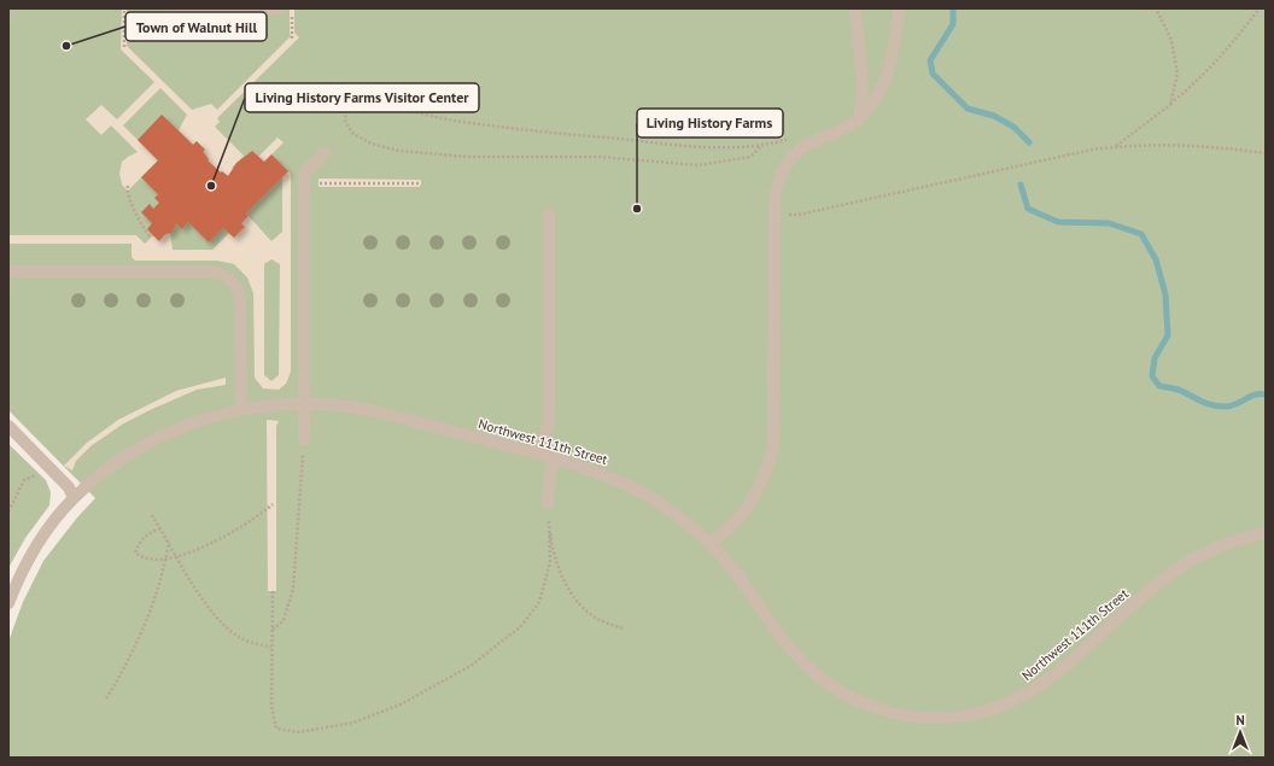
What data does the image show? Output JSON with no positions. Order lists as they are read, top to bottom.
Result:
{
  "streets": {
    "street": ["Northwest 111th Street"]
  },
  "places": ["Town of Walnut Hill", "Living History Farms Visitor Center", "Living History Farms"],
  "north": "top"
}
